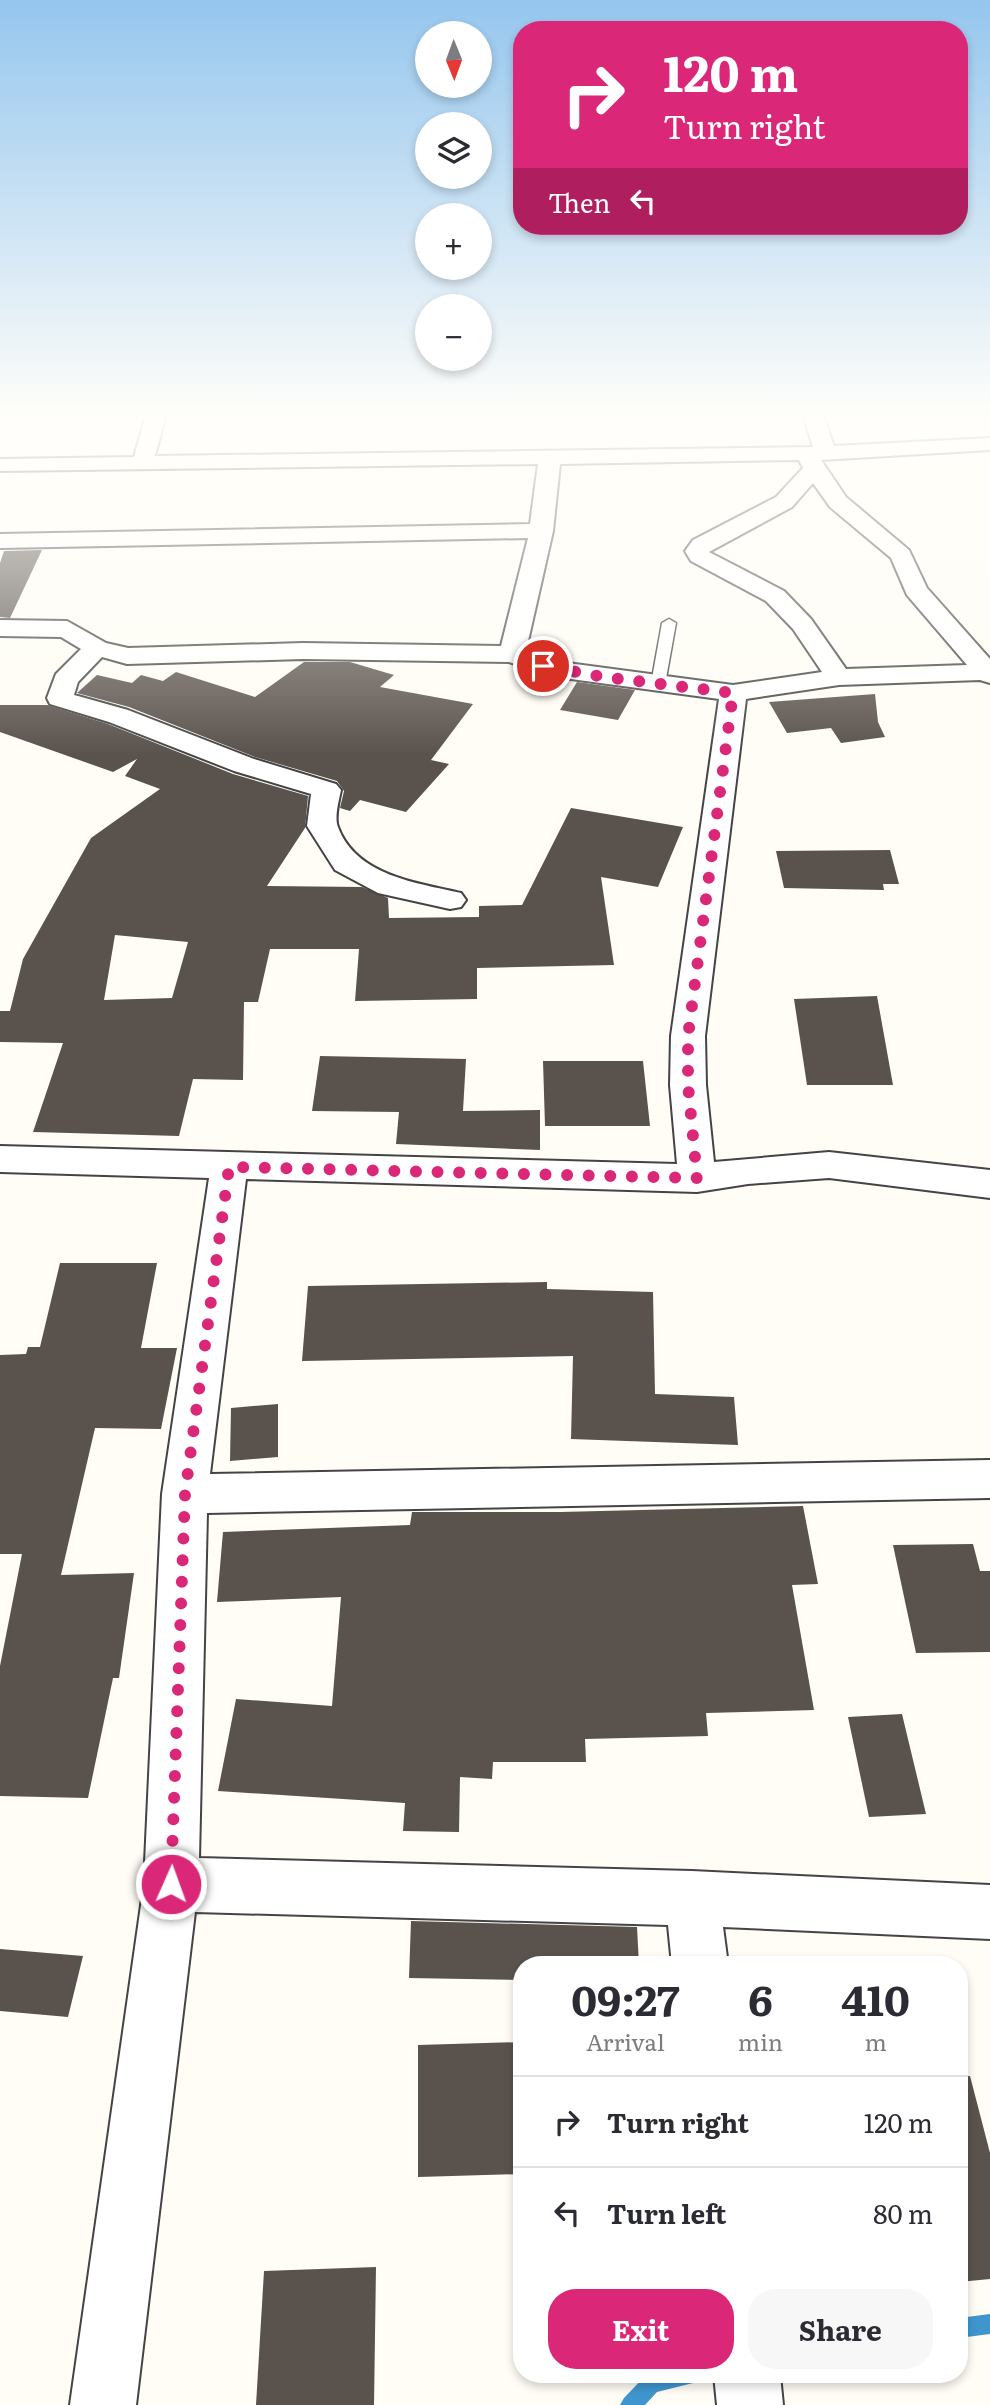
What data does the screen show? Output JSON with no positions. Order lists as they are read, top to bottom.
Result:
{
  "north": "bottom",
  "page": {
    "map_buttons": ["+", "−"],
    "turn": ["120 m", "Turn right"],
    "then": "Then",
    "eta": [
      "09:27",
      "Arrival",
      "6",
      "min",
      "410",
      "m"
    ],
    "list": [
      {
        "name": "Turn right",
        "value": "120 m"
      },
      {
        "name": "Turn left",
        "value": "80 m"
      }
    ],
    "buttons": ["Exit", "Share"]
  }
}
